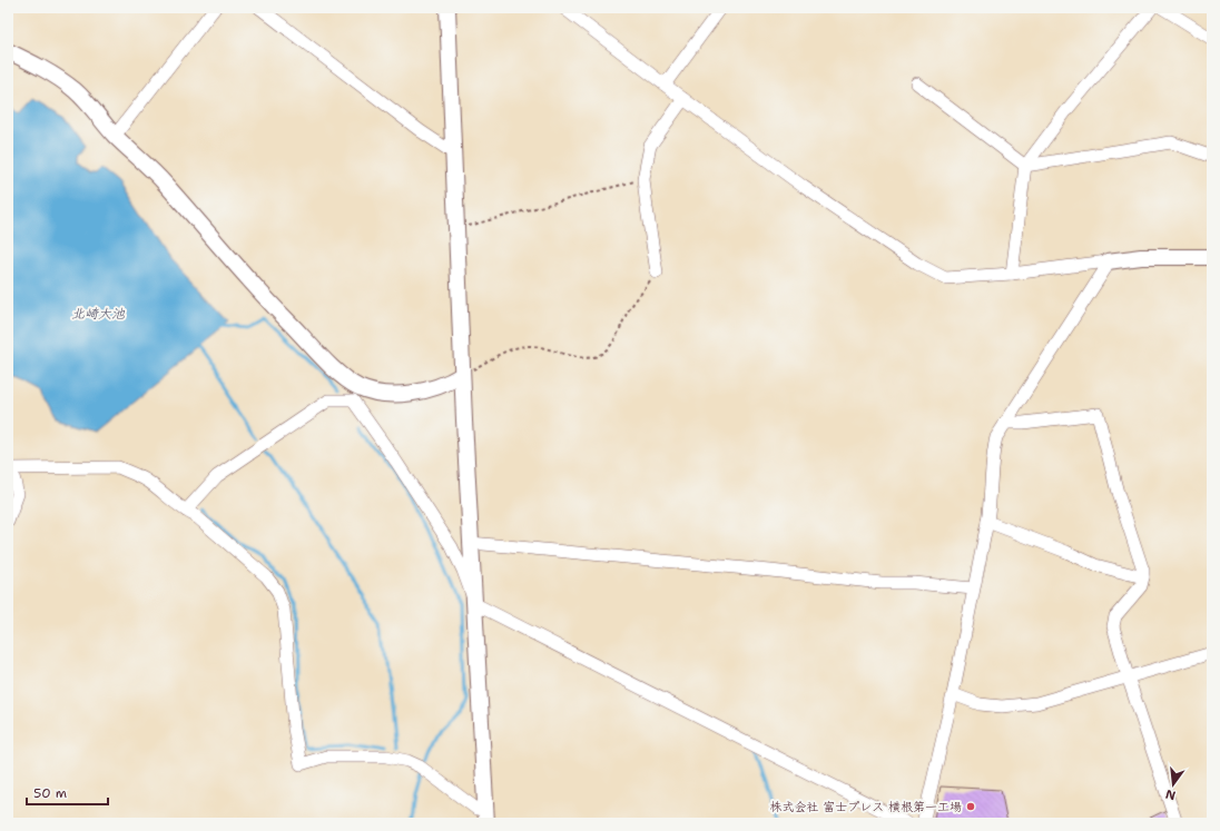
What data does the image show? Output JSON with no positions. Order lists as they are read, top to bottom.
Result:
{
  "water": ["北崎大池"],
  "places": ["株式会社 富士プレス 横根第一工場"],
  "scale_bar": "50 m",
  "north": "bottom"
}
